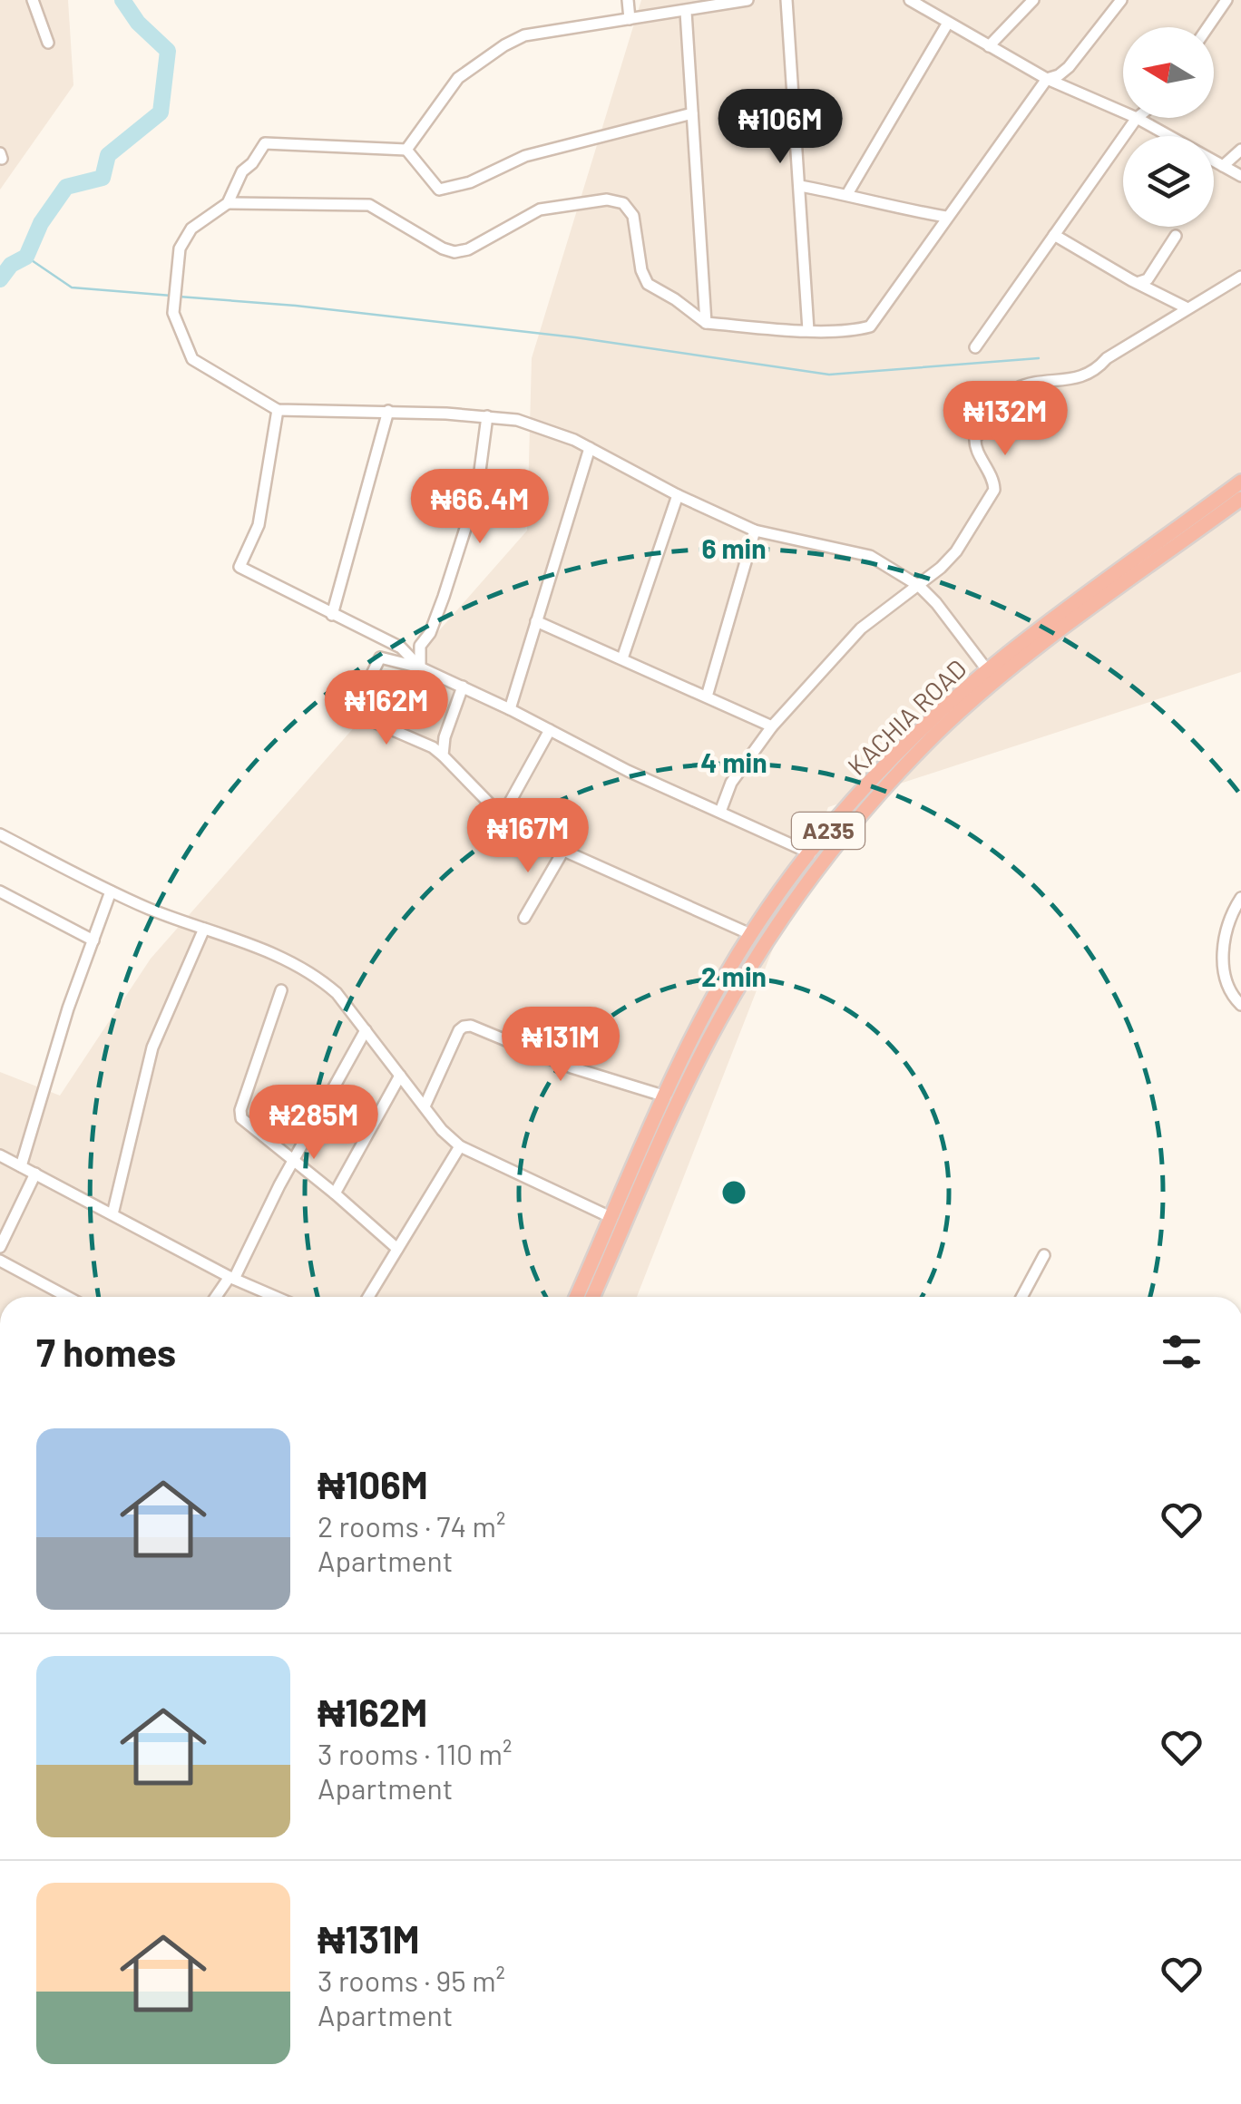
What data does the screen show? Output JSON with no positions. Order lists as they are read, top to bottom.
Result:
{
  "streets": {
    "highway": ["KACHIA ROAD", "A235"]
  },
  "north": "left",
  "page": {
    "price": [
      "₦106M",
      "₦132M",
      "₦66.4M",
      "₦162M",
      "₦167M",
      "₦131M",
      "₦285M"
    ],
    "heading": "7 homes",
    "list": [
      {
        "name": "₦106M",
        "note": "2 rooms · 74 m² · Apartment"
      },
      {
        "name": "₦162M",
        "note": "3 rooms · 110 m² · Apartment"
      },
      {
        "name": "₦131M",
        "note": "3 rooms · 95 m² · Apartment"
      }
    ]
  },
  "rings": ["6 min", "4 min", "2 min"]
}
